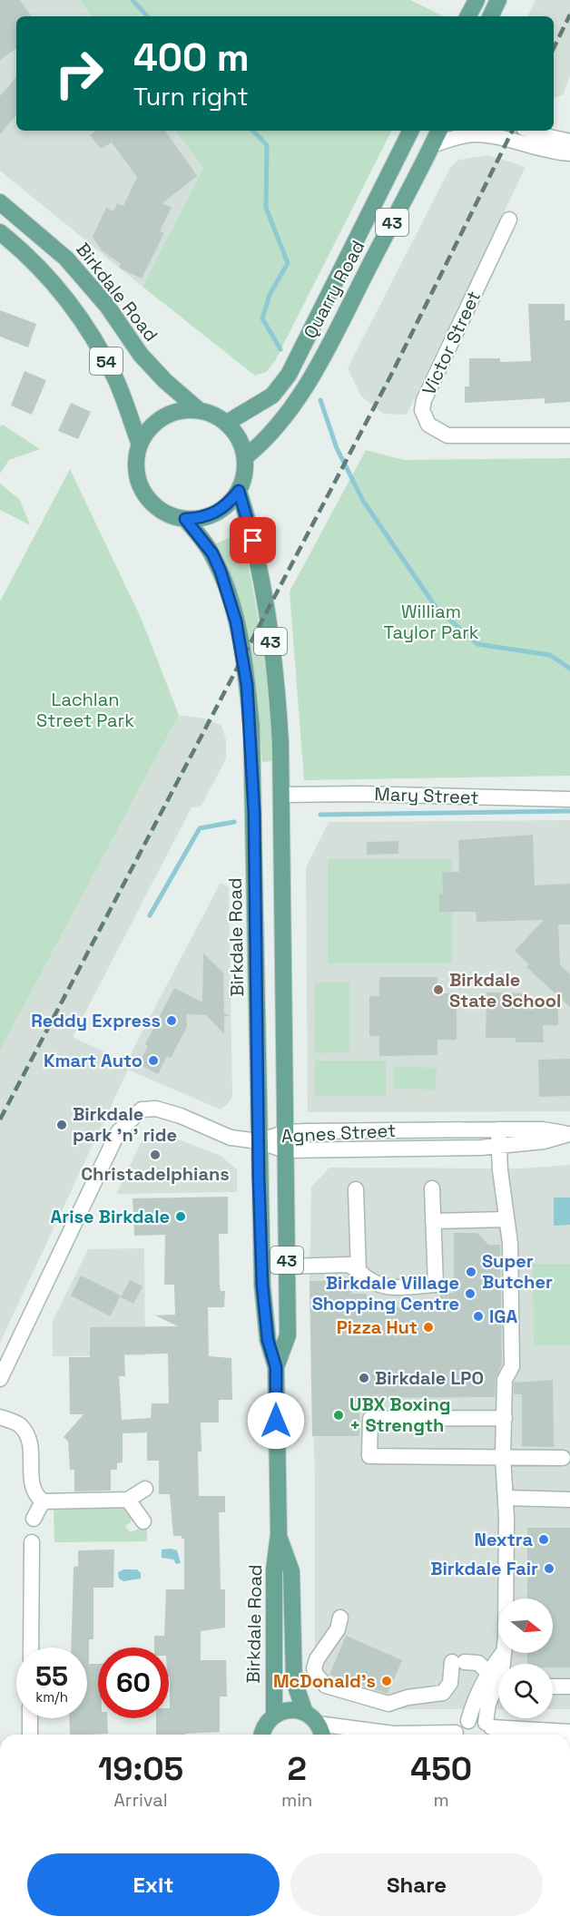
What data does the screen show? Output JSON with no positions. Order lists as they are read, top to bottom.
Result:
{
  "streets": {
    "main road": [
      "43",
      "Quarry Road",
      "Birkdale Road",
      "54"
    ],
    "street": ["Victor Street", "Mary Street", "Agnes Street"]
  },
  "crossings": [
    ["43", "Quarry Road"],
    ["43", "Birkdale Road"],
    ["43", "54"],
    ["Quarry Road", "Birkdale Road"],
    ["Quarry Road", "54"],
    ["Birkdale Road", "54"],
    ["Birkdale Road", "Mary Street"],
    ["Birkdale Road", "Agnes Street"]
  ],
  "parks": ["William Taylor Park", "Lachlan Street Park"],
  "places": [
    "Birkdale State School",
    "Reddy Express",
    "Kmart Auto",
    "Birkdale park 'n' ride",
    "Christadelphians",
    "Arise Birkdale",
    "Super Butcher",
    "Birkdale Village Shopping Centre",
    "IGA",
    "Pizza Hut",
    "Birkdale LPO",
    "UBX Boxing + Strength",
    "Nextra",
    "Birkdale Fair",
    "McDonald's"
  ],
  "north": "right",
  "page": {
    "turn": ["400 m", "Turn right"],
    "speed": "55 km/h",
    "limit": "60",
    "eta": [
      "19:05",
      "Arrival",
      "2",
      "min",
      "450",
      "m"
    ],
    "buttons": ["Exit", "Share"]
  }
}
